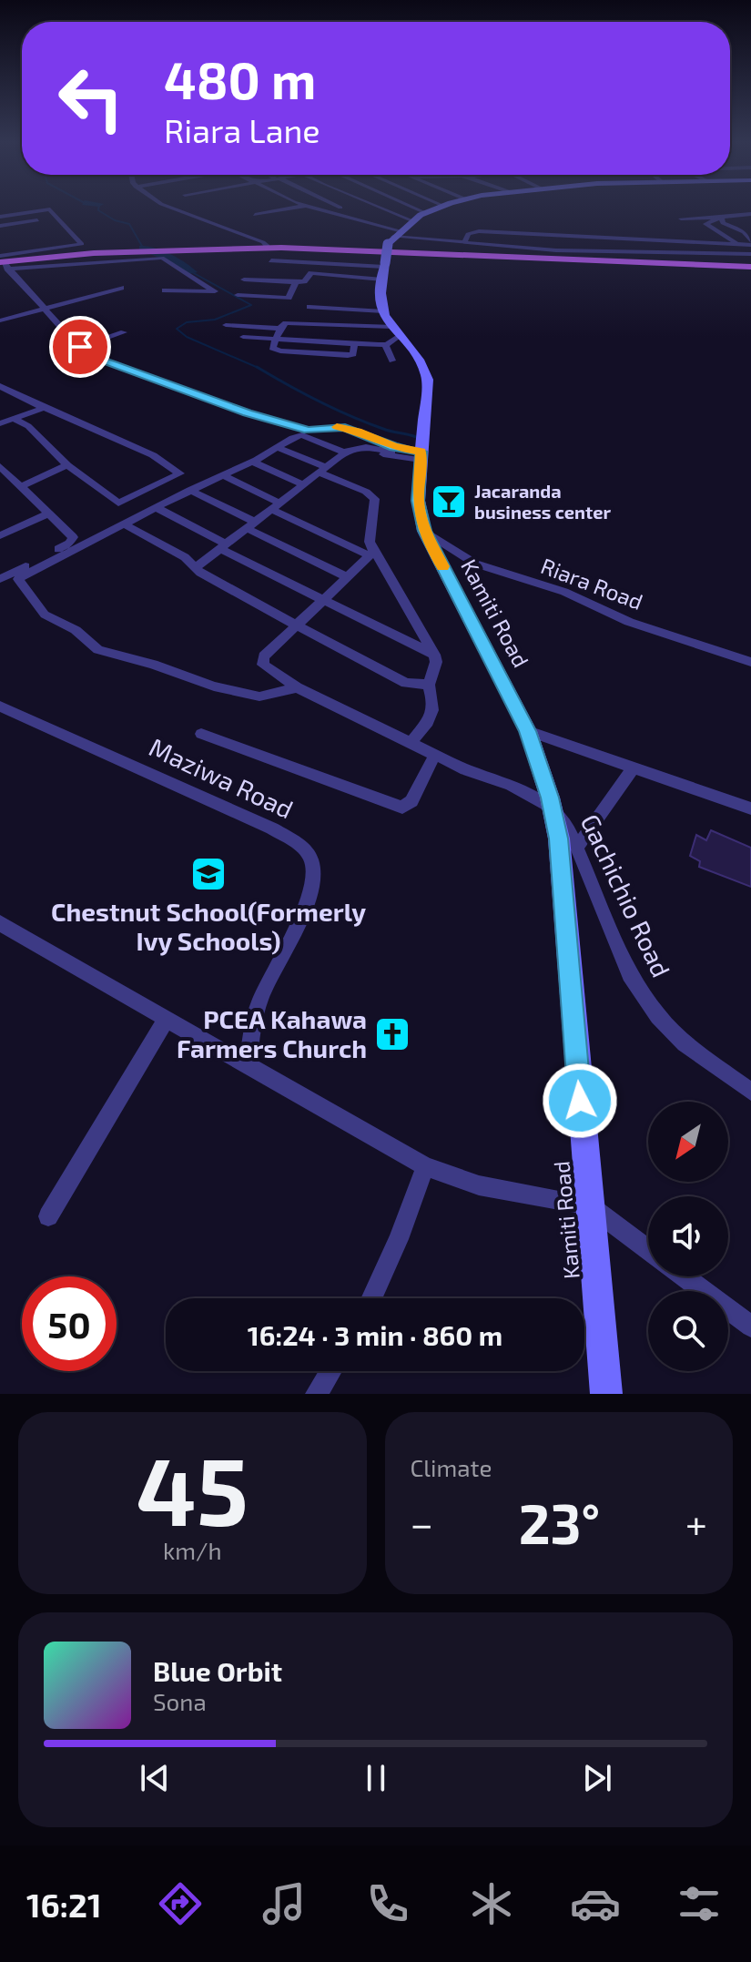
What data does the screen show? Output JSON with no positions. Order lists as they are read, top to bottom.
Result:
{
  "streets": {
    "main road": ["Kamiti Road"],
    "street": ["Riara Road", "Maziwa Road", "Gachichio Road"]
  },
  "crossings": [
    ["Riara Road", "Kamiti Road"],
    ["Kamiti Road", "Gachichio Road"]
  ],
  "places": {
    "bar": ["Jacaranda business center"],
    "school or university": ["Chestnut School(Formerly Ivy Schools)"],
    "church": ["PCEA Kahawa Farmers Church"]
  },
  "north": "bottom left",
  "page": {
    "turn": ["480 m", "Riara Lane"],
    "limit": "50",
    "trip": "16:24 · 3 min · 860 m",
    "tile": [
      ["45", "km/h"],
      "Climate"
    ],
    "heat": ["−", "23°", "+"],
    "song": ["Blue Orbit", "Sona"],
    "tabs": "16:21"
  }
}
